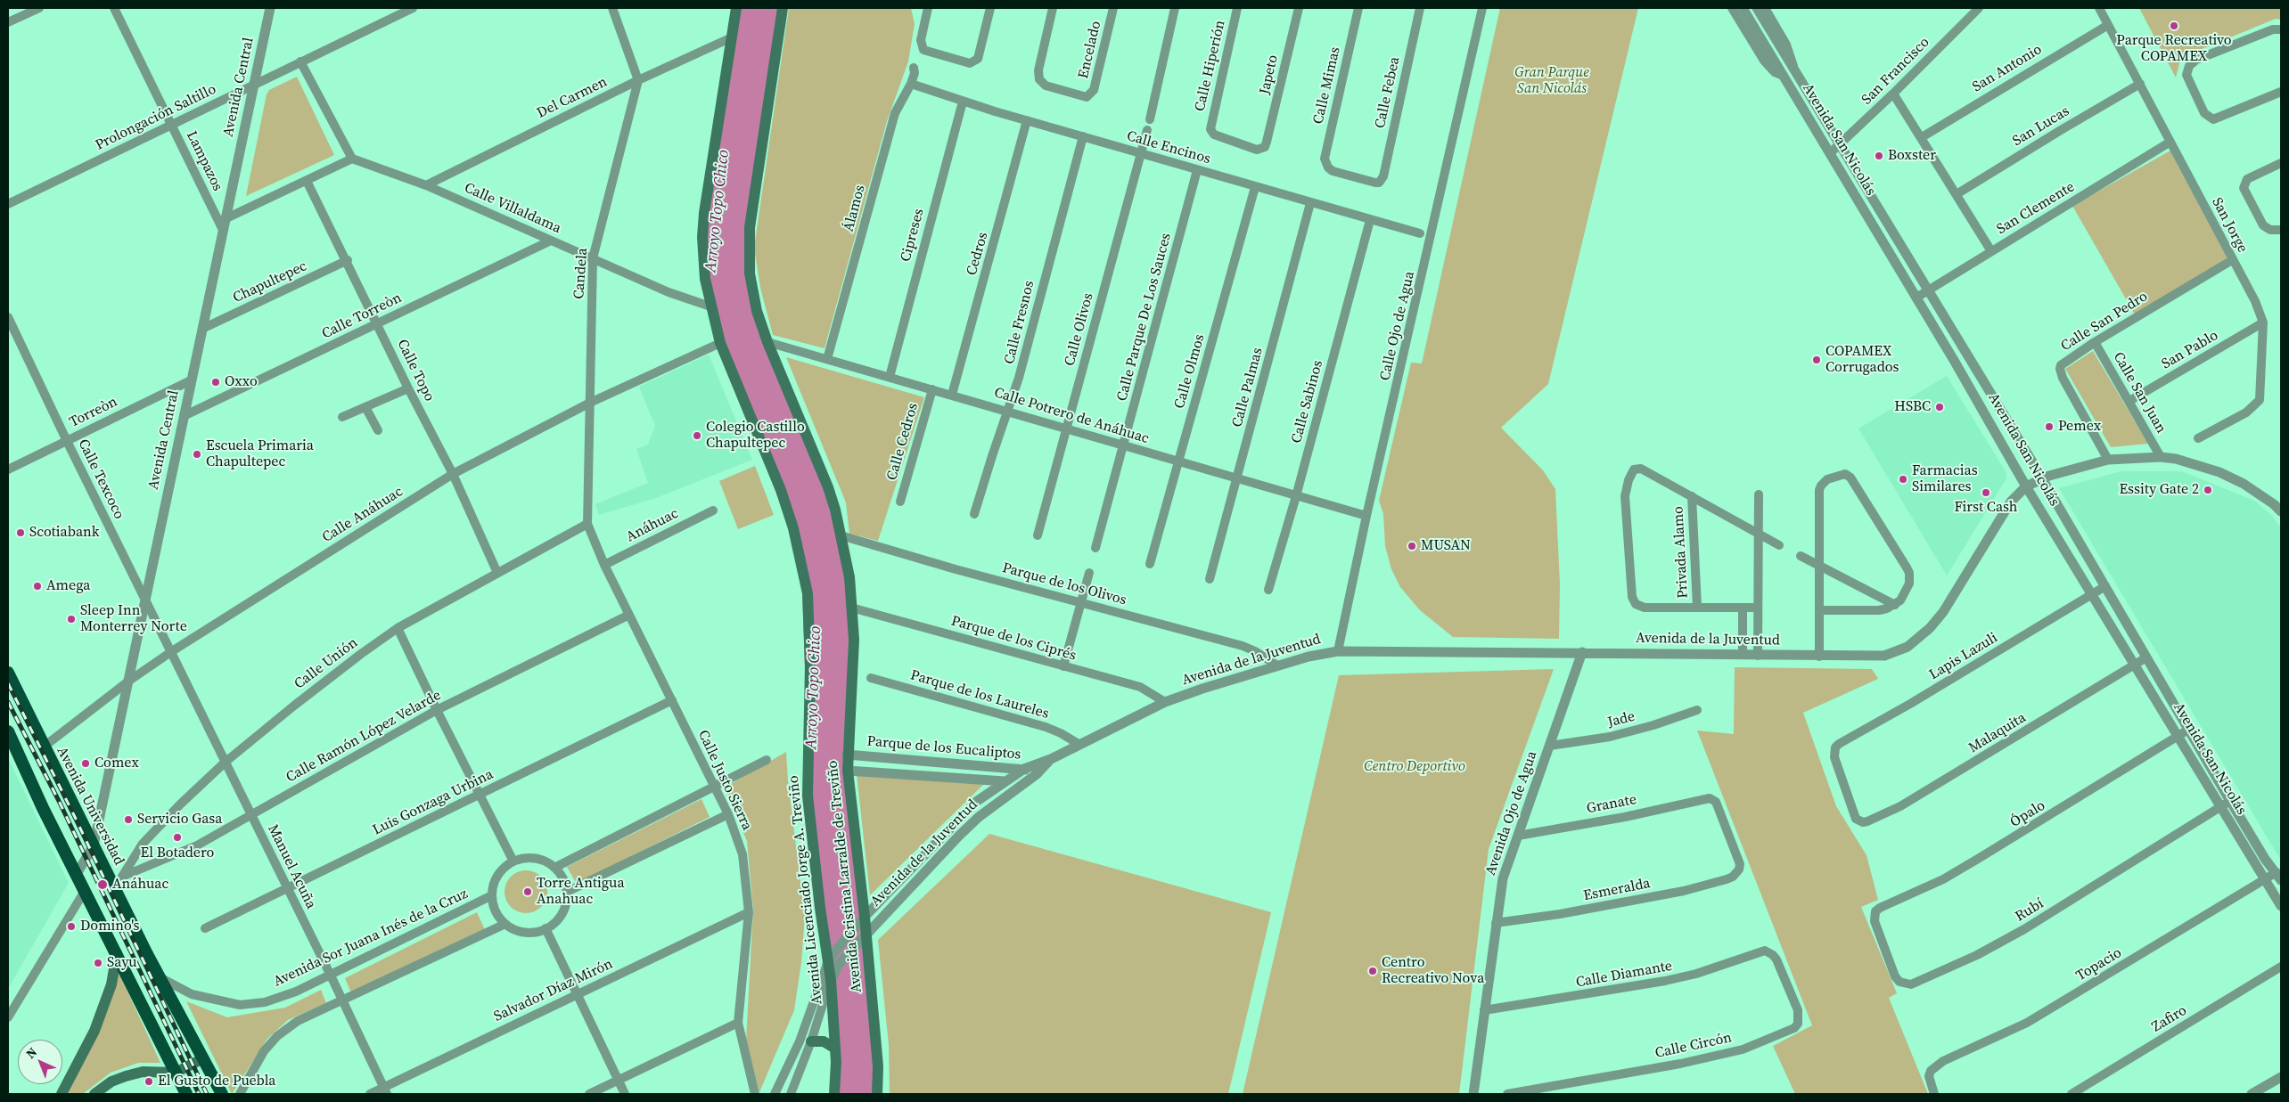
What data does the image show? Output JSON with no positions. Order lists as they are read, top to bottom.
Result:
{
  "streets": {
    "highway": ["Avenida Universidad"],
    "main road": ["Avenida Cristina Larralde de Treviño", "Avenida Licenciado Jorge A. Treviño"],
    "street": [
      "Encelado",
      "Calle Hiperión",
      "San Antonio",
      "San Francisco",
      "Japeto",
      "Calle Mimas",
      "Avenida Central",
      "Calle Febea",
      "Del Carmen",
      "Prolongación Saltillo",
      "San Lucas",
      "Avenida San Nicolás",
      "Calle Encinos",
      "Lampazos",
      "Calle Villaldama",
      "Álamos",
      "San Clemente",
      "San Jorge",
      "Cipreses",
      "Cedros",
      "Candela",
      "Chapultepec",
      "Calle Torreòn",
      "Calle Parque De Los Sauces",
      "Calle San Pedro",
      "Calle Fresnos",
      "Calle Ojo de Agua",
      "Calle Olivos",
      "San Pablo",
      "Calle Topo",
      "Calle Olmos",
      "Calle Palmas",
      "Calle San Juan",
      "Calle Sabinos",
      "Torreòn",
      "Calle Potrero de Anáhuac",
      "Calle Cedros",
      "Calle Texcoco",
      "Calle Anáhuac",
      "Anáhuac",
      "Privada Alamo",
      "Parque de los Olivos",
      "Parque de los Ciprés",
      "Avenida de la Juventud",
      "Lapis Lazuli",
      "Calle Unión",
      "Parque de los Laureles",
      "Jade",
      "Malaquita",
      "Calle Ramón López Velarde",
      "Parque de los Eucaliptos",
      "Calle Justo Sierra",
      "Luis Gonzaga Urbina",
      "Granate",
      "Avenida Ojo de Agua",
      "Ópalo",
      "Manuel Acuña",
      "Esmeralda",
      "Rubí",
      "Avenida Sor Juana Inés de la Cruz",
      "Topacio",
      "Calle Diamante",
      "Salvador Díaz Mirón",
      "Zafiro",
      "Calle Circón"
    ]
  },
  "crossings": [
    ["Calle Hiperión", "Japeto"],
    ["San Antonio", "San Jorge"],
    ["San Francisco", "Avenida San Nicolás"],
    ["Calle Mimas", "Calle Febea"],
    ["Avenida Central", "Prolongación Saltillo"],
    ["Avenida Central", "Lampazos"],
    ["Avenida Central", "Chapultepec"],
    ["Avenida Central", "Calle Torreòn"],
    ["Avenida Central", "Torreòn"],
    ["Avenida Central", "Calle Texcoco"],
    ["Avenida Central", "Calle Anáhuac"],
    ["Avenida Central", "Avenida Universidad"],
    ["Del Carmen", "Calle Villaldama"],
    ["Del Carmen", "Candela"],
    ["Del Carmen", "Avenida Licenciado Jorge A. Treviño"],
    ["Prolongación Saltillo", "Lampazos"],
    ["San Lucas", "San Jorge"],
    ["Avenida San Nicolás", "San Clemente"],
    ["Avenida San Nicolás", "Avenida de la Juventud"],
    ["Avenida San Nicolás", "Lapis Lazuli"],
    ["Avenida San Nicolás", "Malaquita"],
    ["Avenida San Nicolás", "Ópalo"],
    ["Avenida San Nicolás", "Rubí"],
    ["Avenida San Nicolás", "Topacio"],
    ["Calle Encinos", "Álamos"],
    ["Calle Encinos", "Cipreses"],
    ["Calle Encinos", "Cedros"],
    ["Calle Encinos", "Calle Parque De Los Sauces"],
    ["Calle Encinos", "Calle Fresnos"],
    ["Calle Encinos", "Calle Olivos"],
    ["Calle Encinos", "Calle Olmos"],
    ["Calle Encinos", "Calle Palmas"],
    ["Calle Encinos", "Calle Sabinos"],
    ["Calle Villaldama", "Candela"],
    ["Calle Villaldama", "Calle Torreòn"],
    ["Calle Villaldama", "Avenida Licenciado Jorge A. Treviño"],
    ["Álamos", "Calle Potrero de Anáhuac"],
    ["San Clemente", "San Jorge"],
    ["San Jorge", "Calle San Pedro"],
    ["San Jorge", "San Pablo"],
    ["Cipreses", "Calle Potrero de Anáhuac"],
    ["Cedros", "Calle Potrero de Anáhuac"],
    ["Candela", "Calle Anáhuac"],
    ["Candela", "Calle Unión"],
    ["Candela", "Calle Justo Sierra"],
    ["Chapultepec", "Calle Topo"],
    ["Calle Torreòn", "Calle Topo"],
    ["Calle Parque De Los Sauces", "Calle Potrero de Anáhuac"],
    ["Calle San Pedro", "Calle San Juan"],
    ["Calle San Pedro", "Avenida de la Juventud"],
    ["Calle Fresnos", "Calle Potrero de Anáhuac"],
    ["Calle Ojo de Agua", "Calle Potrero de Anáhuac"],
    ["Calle Ojo de Agua", "Avenida de la Juventud"],
    ["Calle Olivos", "Calle Potrero de Anáhuac"],
    ["San Pablo", "Calle San Juan"],
    ["Calle Topo", "Calle Anáhuac"],
    ["Calle Topo", "Calle Unión"],
    ["Calle Olmos", "Calle Potrero de Anáhuac"],
    ["Calle Palmas", "Calle Potrero de Anáhuac"],
    ["Calle San Juan", "Avenida de la Juventud"],
    ["Calle Sabinos", "Calle Potrero de Anáhuac"],
    ["Torreòn", "Calle Texcoco"],
    ["Calle Potrero de Anáhuac", "Calle Cedros"],
    ["Calle Potrero de Anáhuac", "Avenida Cristina Larralde de Treviño"],
    ["Calle Texcoco", "Calle Anáhuac"],
    ["Calle Texcoco", "Manuel Acuña"],
    ["Calle Anáhuac", "Avenida Universidad"],
    ["Calle Anáhuac", "Manuel Acuña"],
    ["Calle Anáhuac", "Avenida Licenciado Jorge A. Treviño"],
    ["Anáhuac", "Calle Justo Sierra"],
    ["Parque de los Olivos", "Avenida de la Juventud"],
    ["Parque de los Olivos", "Avenida Cristina Larralde de Treviño"],
    ["Parque de los Ciprés", "Avenida de la Juventud"],
    ["Parque de los Ciprés", "Avenida Cristina Larralde de Treviño"],
    ["Avenida de la Juventud", "Parque de los Laureles"],
    ["Avenida de la Juventud", "Parque de los Eucaliptos"],
    ["Avenida de la Juventud", "Avenida Ojo de Agua"],
    ["Avenida de la Juventud", "Avenida Cristina Larralde de Treviño"],
    ["Avenida de la Juventud", "Avenida Licenciado Jorge A. Treviño"],
    ["Lapis Lazuli", "Malaquita"],
    ["Calle Unión", "Calle Ramón López Velarde"],
    ["Calle Unión", "Calle Justo Sierra"],
    ["Calle Unión", "Avenida Universidad"],
    ["Calle Unión", "Manuel Acuña"],
    ["Jade", "Avenida Ojo de Agua"],
    ["Calle Ramón López Velarde", "Calle Justo Sierra"],
    ["Calle Ramón López Velarde", "Avenida Universidad"],
    ["Calle Ramón López Velarde", "Manuel Acuña"],
    ["Parque de los Eucaliptos", "Avenida Cristina Larralde de Treviño"],
    ["Calle Justo Sierra", "Luis Gonzaga Urbina"],
    ["Calle Justo Sierra", "Salvador Díaz Mirón"],
    ["Luis Gonzaga Urbina", "Manuel Acuña"],
    ["Granate", "Avenida Ojo de Agua"],
    ["Granate", "Esmeralda"],
    ["Avenida Universidad", "Avenida Sor Juana Inés de la Cruz"],
    ["Avenida Ojo de Agua", "Esmeralda"],
    ["Avenida Ojo de Agua", "Calle Diamante"],
    ["Ópalo", "Rubí"],
    ["Manuel Acuña", "Avenida Sor Juana Inés de la Cruz"],
    ["Manuel Acuña", "Salvador Díaz Mirón"],
    ["Calle Diamante", "Calle Circón"]
  ],
  "water": ["Arroyo Topo Chico"],
  "parks": ["Gran Parque San Nicolás", "Centro Deportivo"],
  "places": [
    "Parque Recreativo COPAMEX",
    "Boxster",
    "COPAMEX Corrugados",
    "Oxxo",
    "HSBC",
    "Pemex",
    "Colegio Castillo Chapultepec",
    "Escuela Primaria Chapultepec",
    "Farmacias Similares",
    "Essity Gate 2",
    "First Cash",
    "Scotiabank",
    "MUSAN",
    "Amega",
    "Sleep Inn Monterrey Norte",
    "Comex",
    "Servicio Gasa",
    "El Botadero",
    "Anáhuac",
    "Torre Antigua Anahuac",
    "Domino's",
    "Sayu",
    "Centro Recreativo Nova",
    "El Gusto de Puebla"
  ],
  "north": "top left"
}
